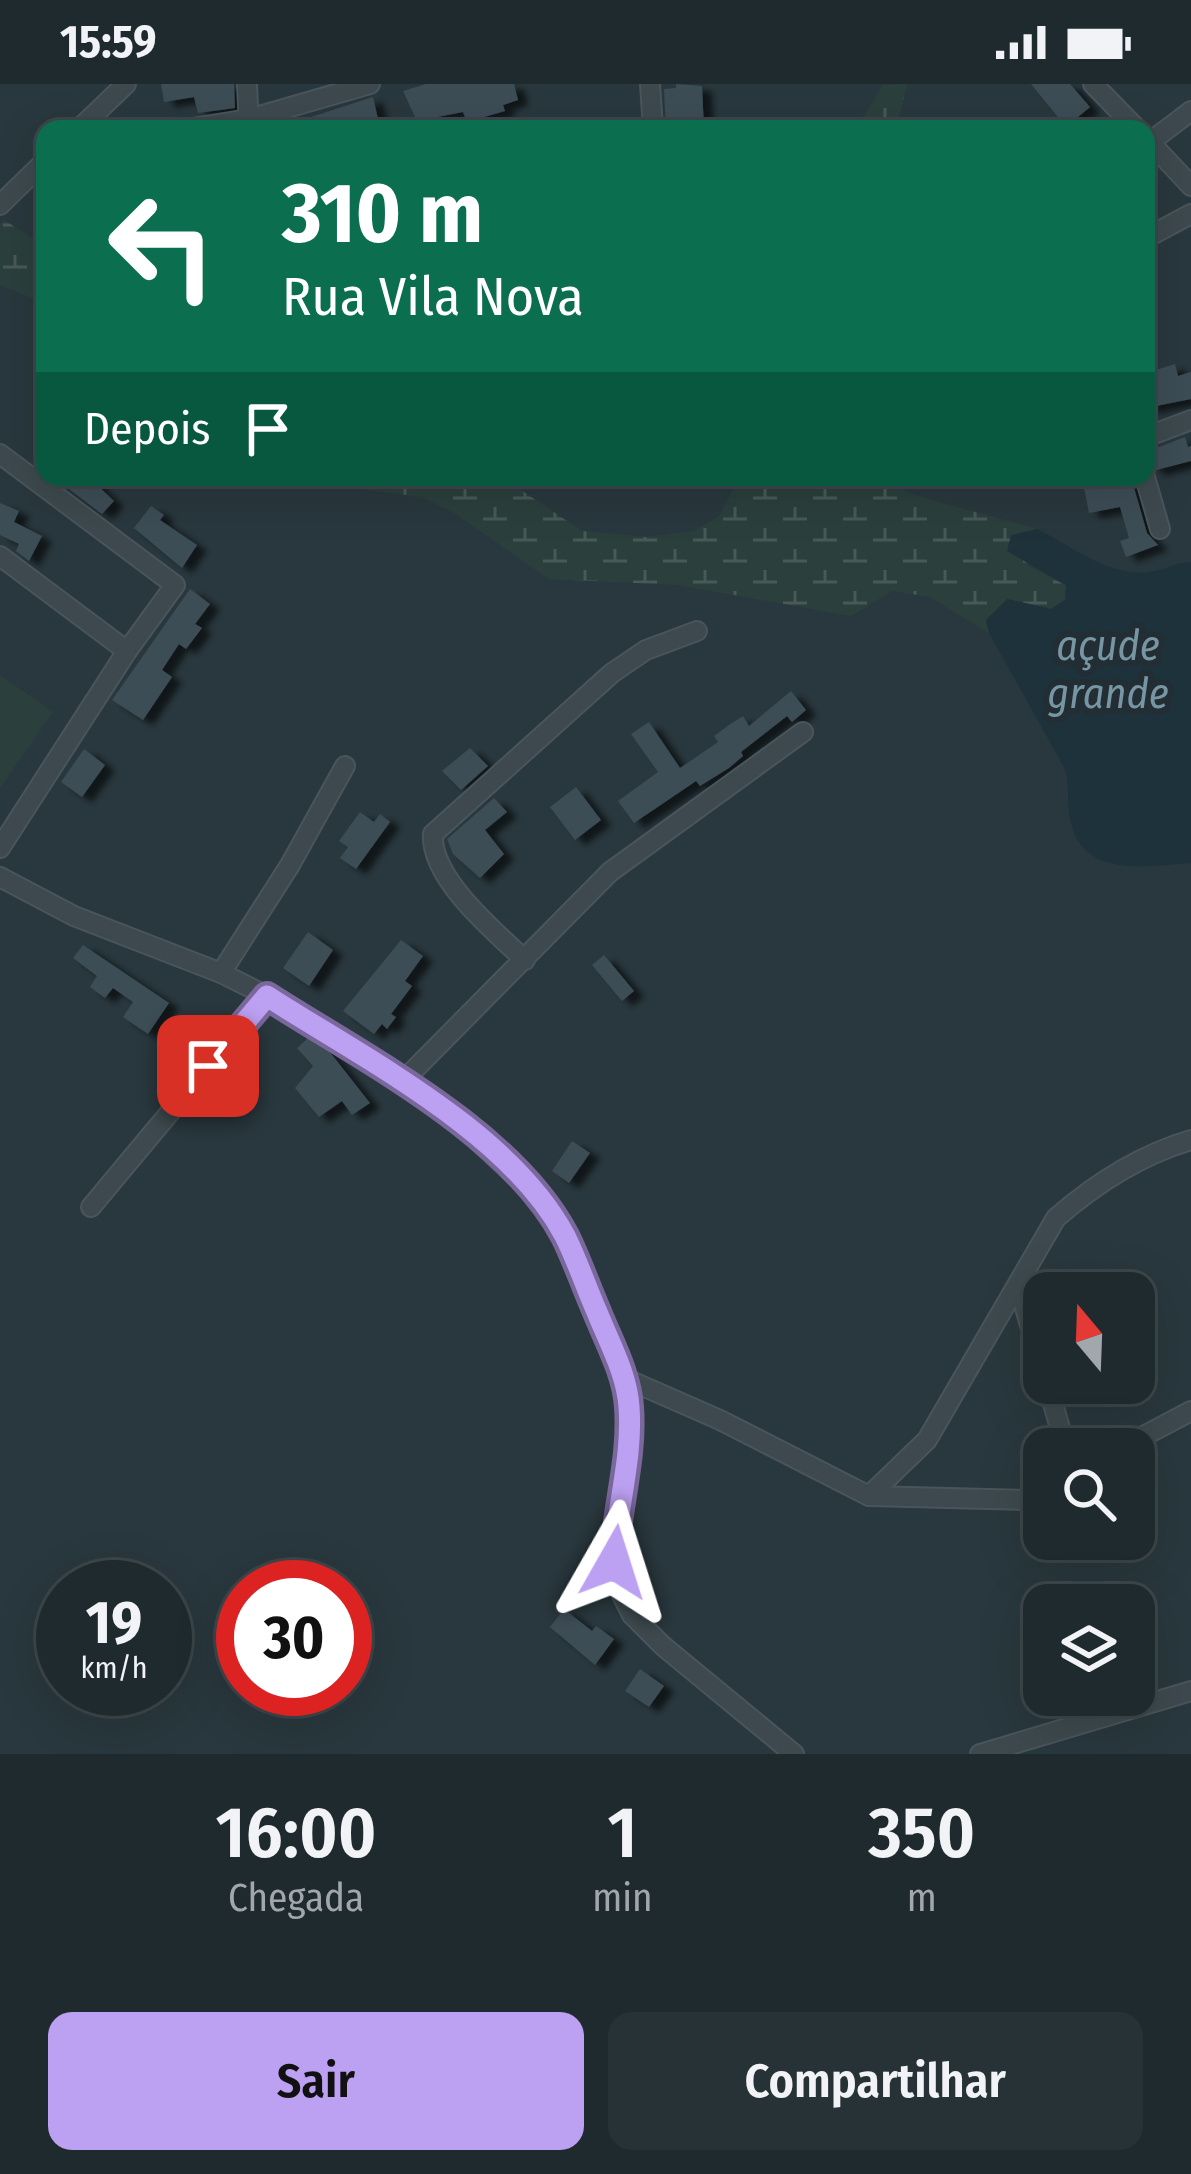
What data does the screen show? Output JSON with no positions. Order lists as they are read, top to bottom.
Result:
{
  "water": ["açude grande"],
  "north": "top",
  "page": {
    "status": "15:59",
    "turn": ["310 m", "Rua Vila Nova"],
    "then": "Depois",
    "speed": "19 km/h",
    "limit": "30",
    "eta": [
      "16:00",
      "Chegada",
      "1",
      "min",
      "350",
      "m"
    ],
    "buttons": ["Sair", "Compartilhar"]
  }
}
